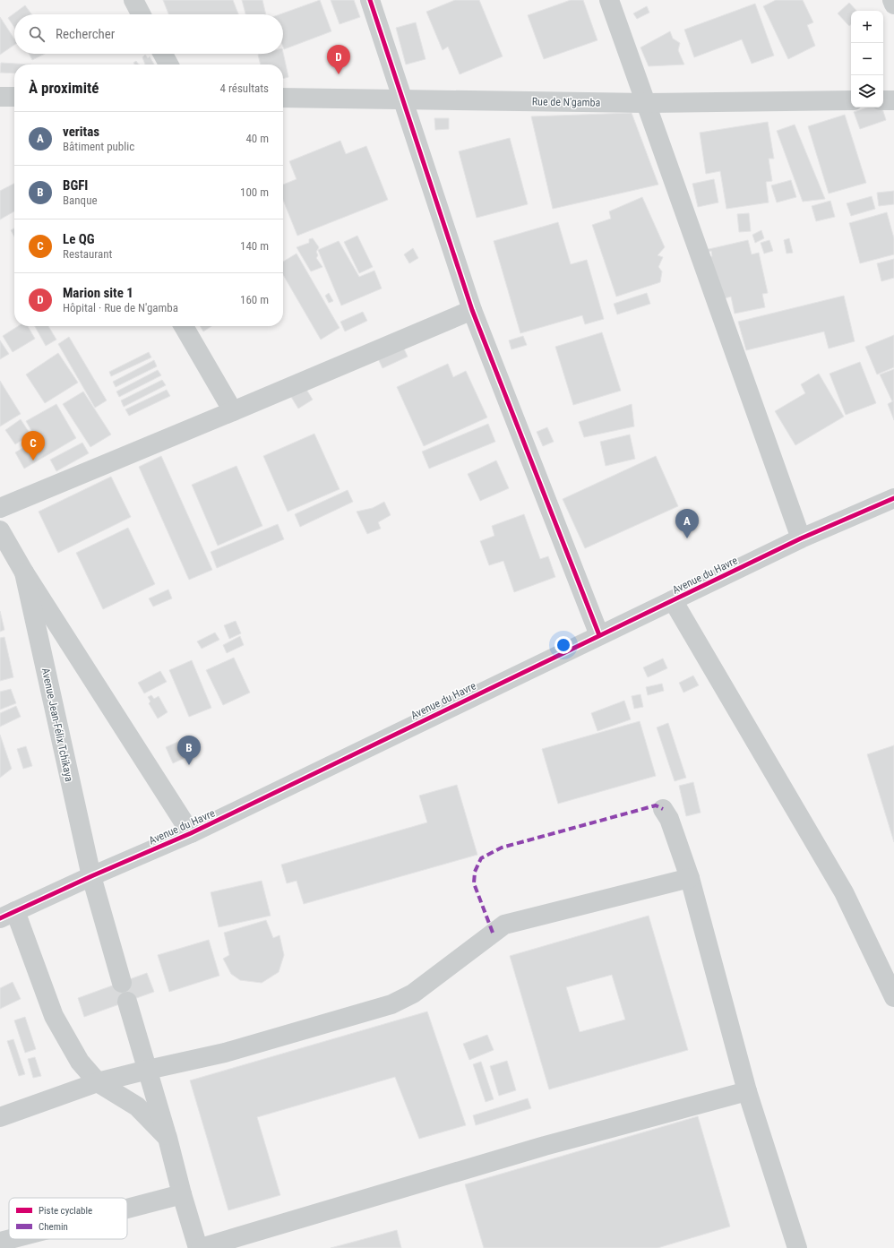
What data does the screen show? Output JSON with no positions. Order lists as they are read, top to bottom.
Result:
{
  "streets": {
    "street": ["Rue de N'gamba", "Avenue du Havre", "Avenue Jean-Félix Tchikaya"]
  },
  "crossings": [
    ["Avenue du Havre", "Avenue Jean-Félix Tchikaya"]
  ],
  "legend": ["Piste cyclable", "Chemin"],
  "page": {
    "map_buttons": ["+", "−"],
    "search": "Rechercher",
    "pins": [
      "D",
      "C",
      "A",
      "B"
    ],
    "heading": ["À proximité", "4 résultats"],
    "list": [
      {
        "mark": "A",
        "name": "veritas",
        "note": "Bâtiment public",
        "value": "40 m"
      },
      {
        "mark": "B",
        "name": "BGFI",
        "note": "Banque",
        "value": "100 m"
      },
      {
        "mark": "C",
        "name": "Le QG",
        "note": "Restaurant",
        "value": "140 m"
      },
      {
        "mark": "D",
        "name": "Marion site 1",
        "note": "Hôpital · Rue de N'gamba",
        "value": "160 m"
      }
    ]
  }
}
